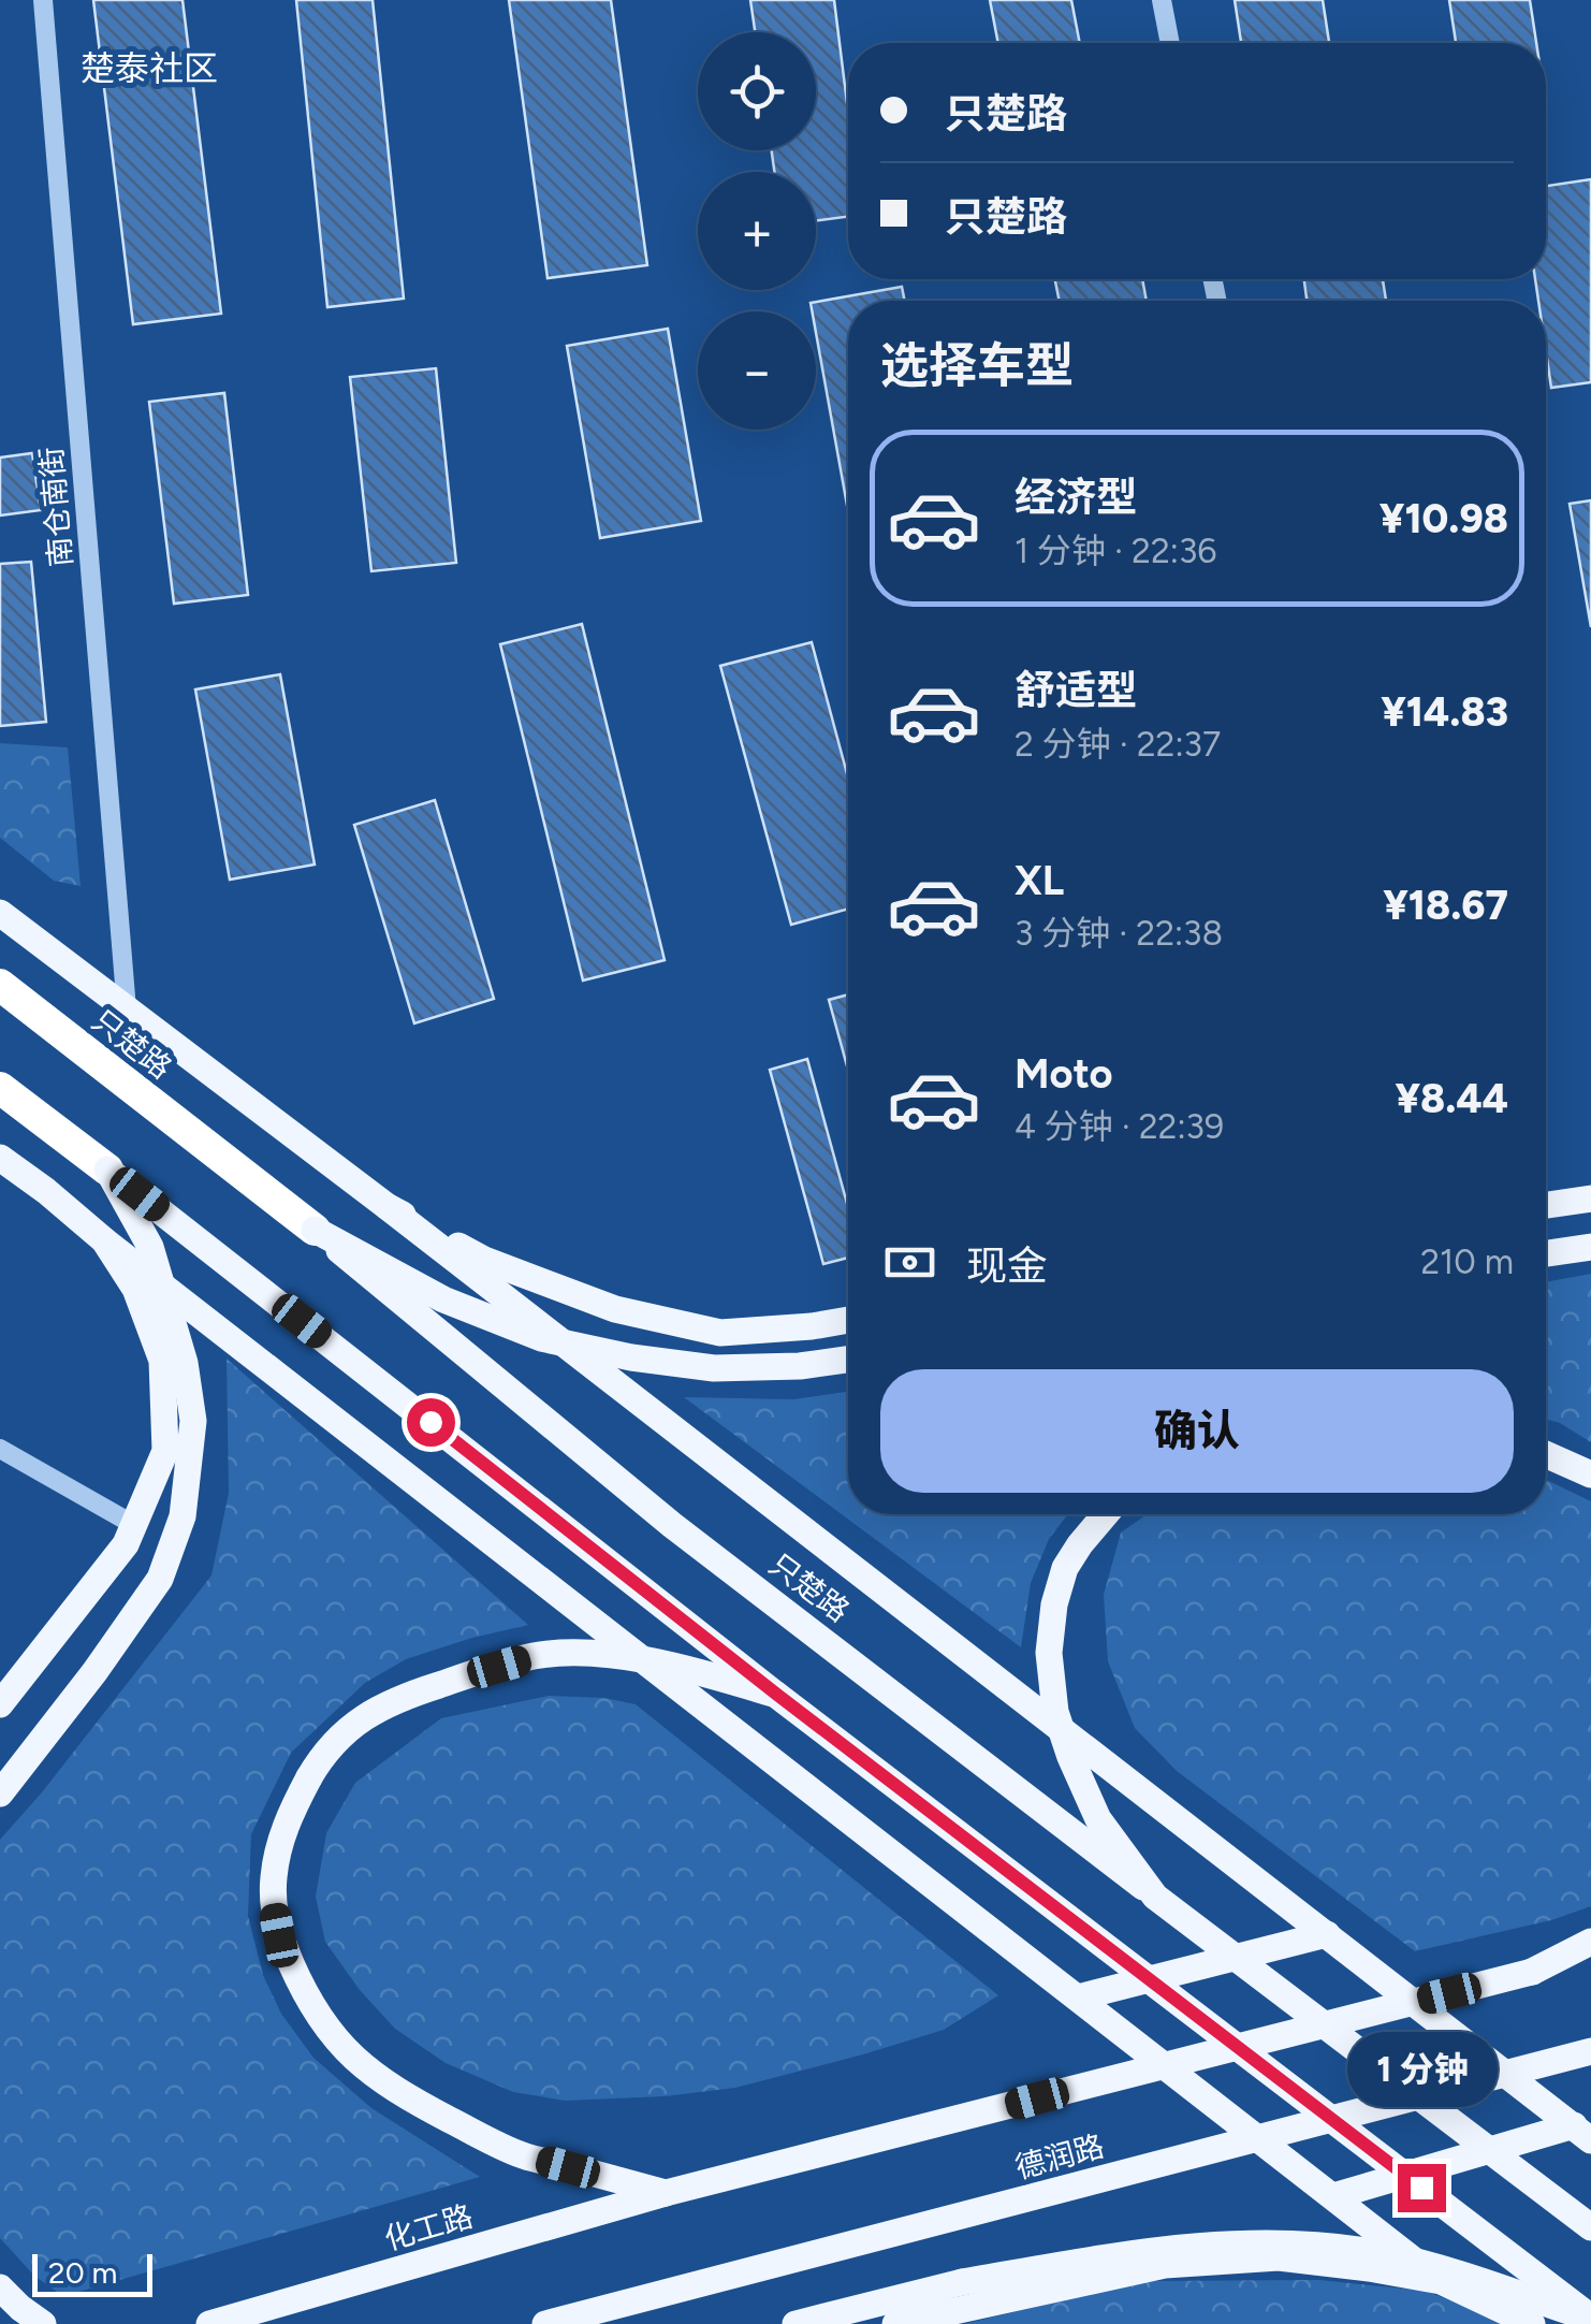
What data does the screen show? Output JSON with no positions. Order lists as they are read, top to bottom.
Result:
{
  "streets": {
    "highway": ["只楚路"],
    "main road": ["德润路", "化工路"],
    "street": ["南仓南街"]
  },
  "crossings": [
    ["德润路", "化工路"]
  ],
  "districts": ["楚泰社区"],
  "scale_bar": "20 m",
  "page": {
    "map_buttons": ["+", "−"],
    "banner": ["只楚路", "只楚路"],
    "heading": "选择车型",
    "list": [
      {
        "name": "经济型",
        "note": "1 分钟 · 22:36",
        "value": "¥10.98"
      },
      {
        "name": "舒适型",
        "note": "2 分钟 · 22:37",
        "value": "¥14.83"
      },
      {
        "name": "XL",
        "note": "3 分钟 · 22:38",
        "value": "¥18.67"
      },
      {
        "name": "Moto",
        "note": "4 分钟 · 22:39",
        "value": "¥8.44"
      }
    ],
    "pay": ["现金", "210 m"],
    "buttons": "确认",
    "bubble": "1 分钟",
    "scale": "20 m"
  }
}
